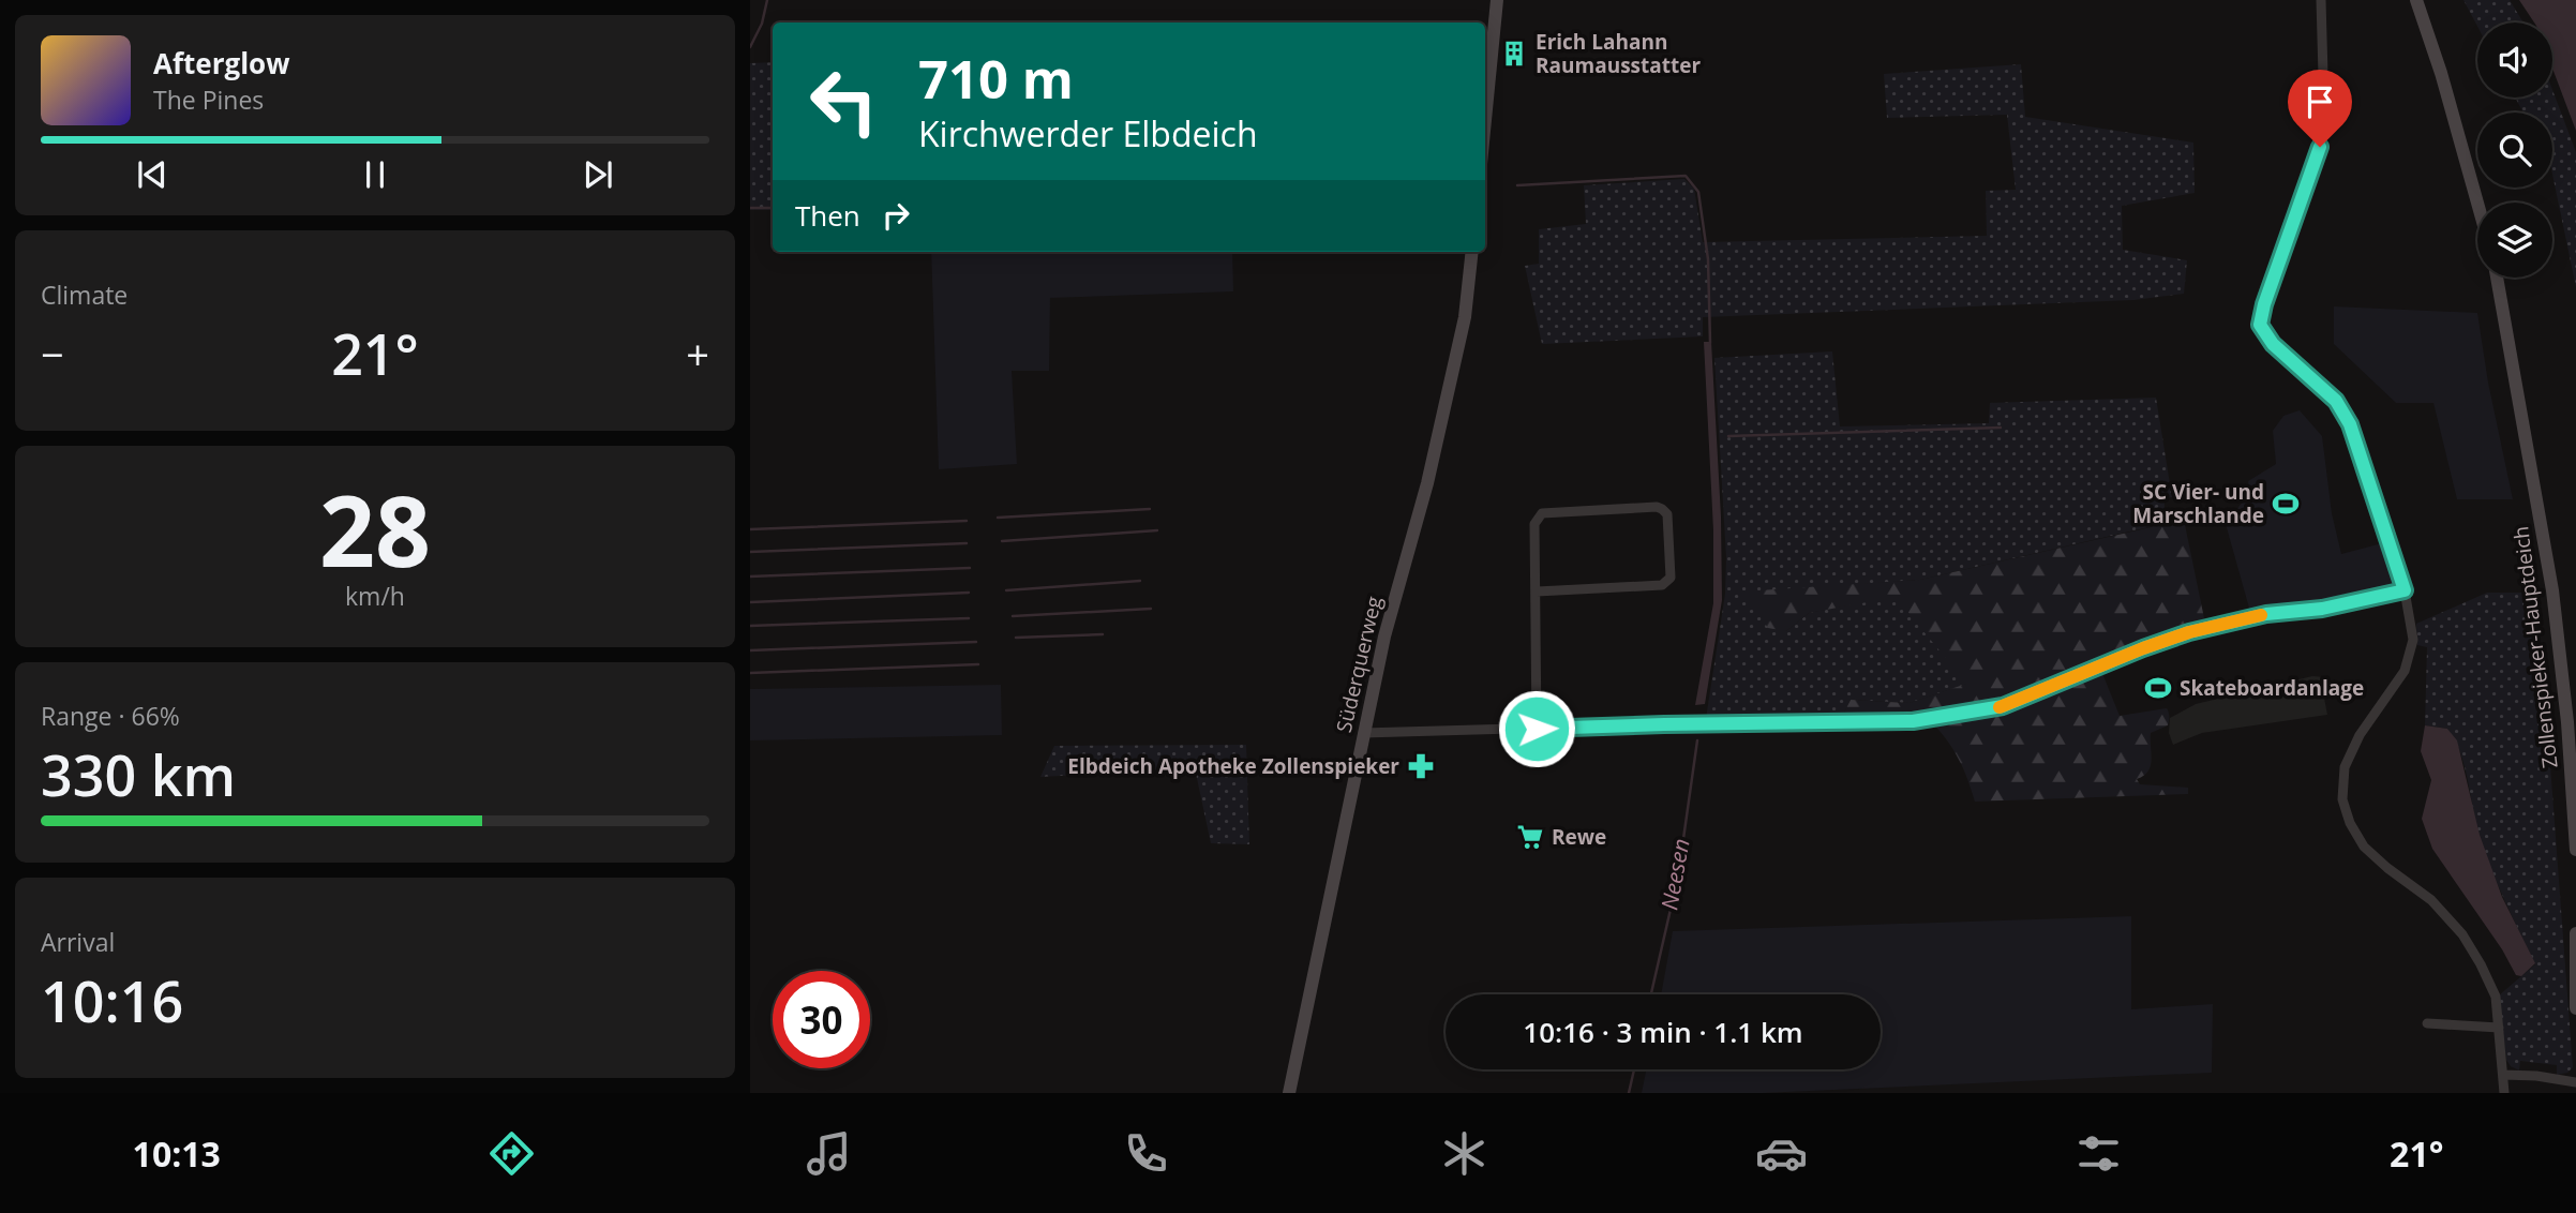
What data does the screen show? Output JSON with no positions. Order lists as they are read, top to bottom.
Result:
{
  "streets": {
    "street": ["Zollenspieker-Hauptdeich", "Süderquerweg"]
  },
  "water": ["Neesen"],
  "places": {
    "building": ["Erich Lahann Raumausstatter"],
    "sports": ["SC Vier- und Marschlande", "Skateboardanlage"],
    "pharmacy": ["Elbdeich Apotheke Zollenspieker"],
    "supermarket": ["Rewe"]
  },
  "page": {
    "turn": ["710 m", "Kirchwerder Elbdeich"],
    "song": ["Afterglow", "The Pines"],
    "then": "Then",
    "tile": [
      "Climate",
      ["28", "km/h"],
      ["Range · 66%", "330 km"],
      ["Arrival", "10:16"]
    ],
    "heat": ["−", "21°", "+"],
    "limit": "30",
    "trip": "10:16 · 3 min · 1.1 km",
    "tabs": ["10:13", "21°"]
  }
}
